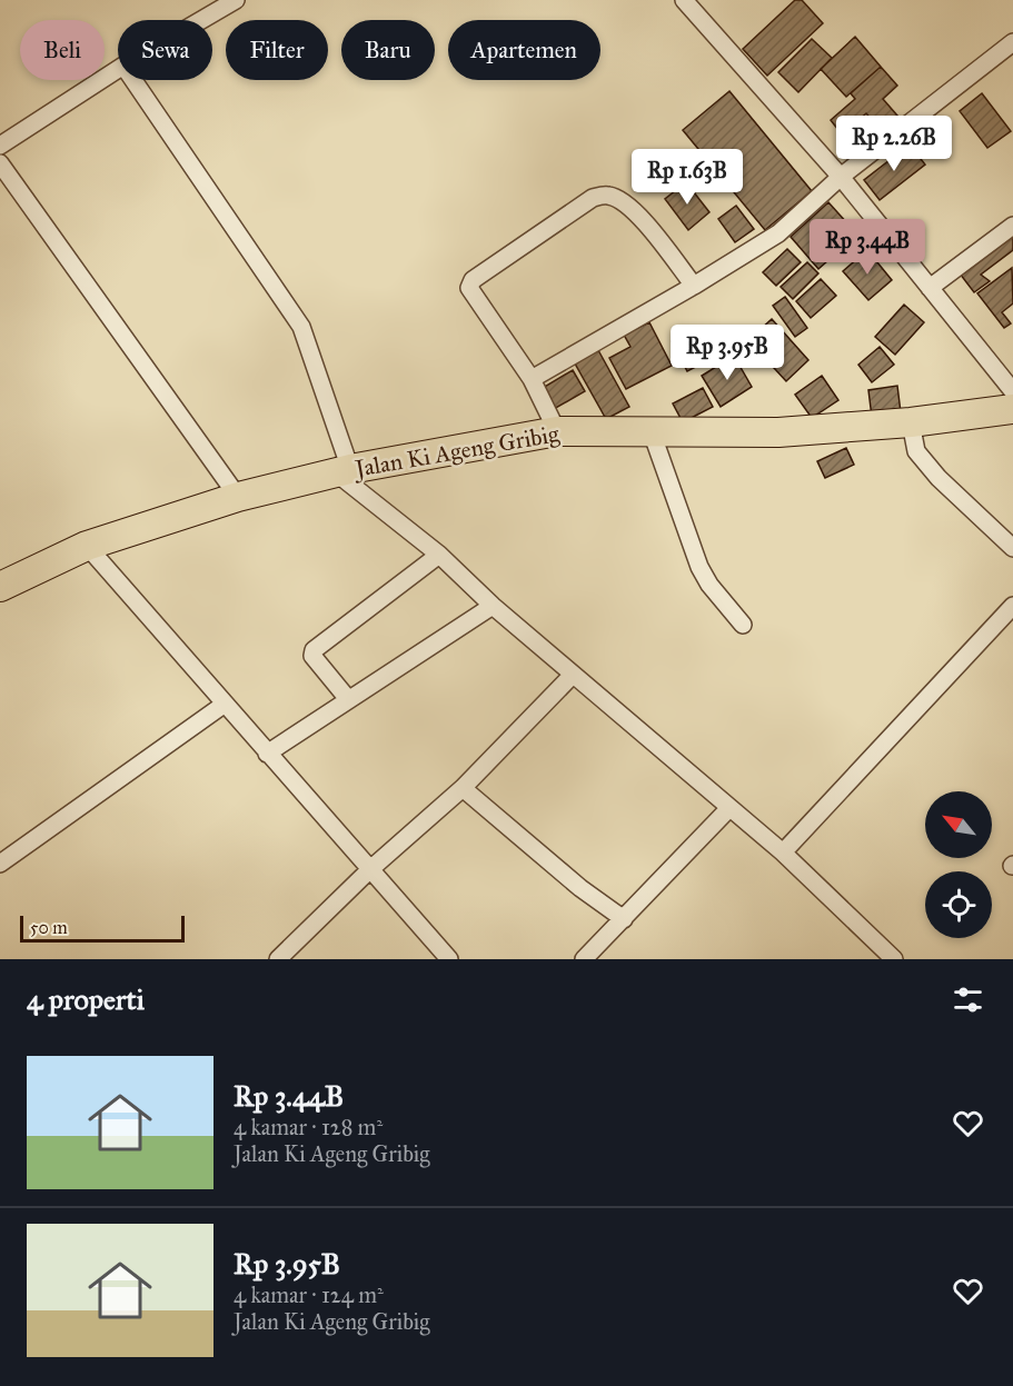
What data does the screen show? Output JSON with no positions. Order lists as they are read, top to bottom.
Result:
{
  "streets": {
    "main road": ["Jalan Ki Ageng Gribig"]
  },
  "scale_bar": "50 m",
  "north": "top left",
  "page": {
    "chip": [
      "Beli",
      "Sewa",
      "Filter",
      "Baru",
      "Apartemen"
    ],
    "price": [
      "Rp 2.26B",
      "Rp 1.63B",
      "Rp 3.44B",
      "Rp 3.95B"
    ],
    "scale": "50 m",
    "heading": "4 properti",
    "list": [
      {
        "name": "Rp 3.44B",
        "note": "4 kamar · 128 m² · Jalan Ki Ageng Gribig"
      },
      {
        "name": "Rp 3.95B",
        "note": "4 kamar · 124 m² · Jalan Ki Ageng Gribig"
      }
    ]
  }
}
